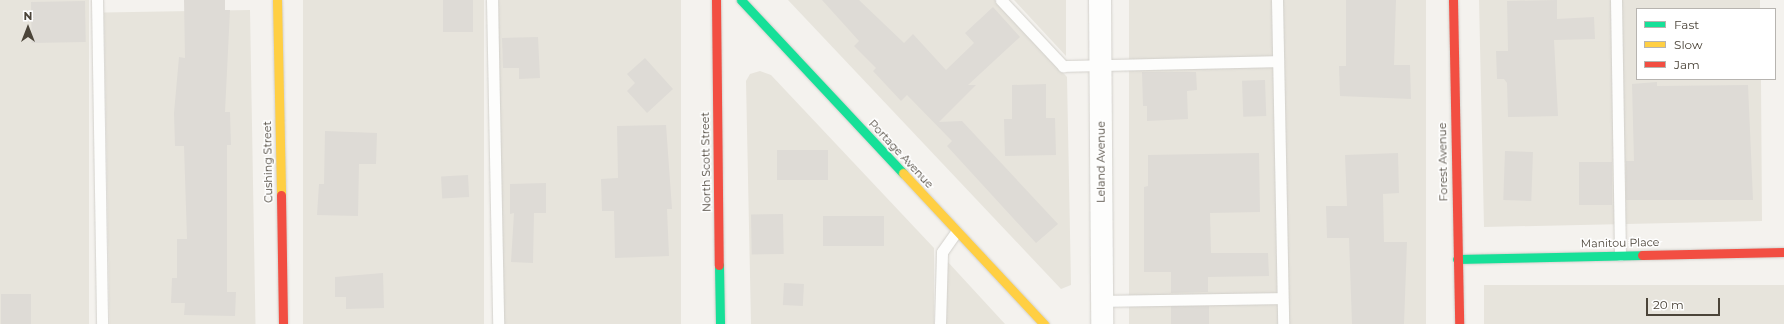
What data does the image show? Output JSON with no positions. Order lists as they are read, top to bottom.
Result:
{
  "streets": {
    "street": [
      "Portage Avenue",
      "Cushing Street",
      "North Scott Street",
      "Leland Avenue",
      "Forest Avenue",
      "Manitou Place"
    ]
  },
  "crossings": [
    ["Forest Avenue", "Manitou Place"]
  ],
  "legend": ["Fast", "Slow", "Jam"],
  "scale_bar": "20 m",
  "north": "top"
}
